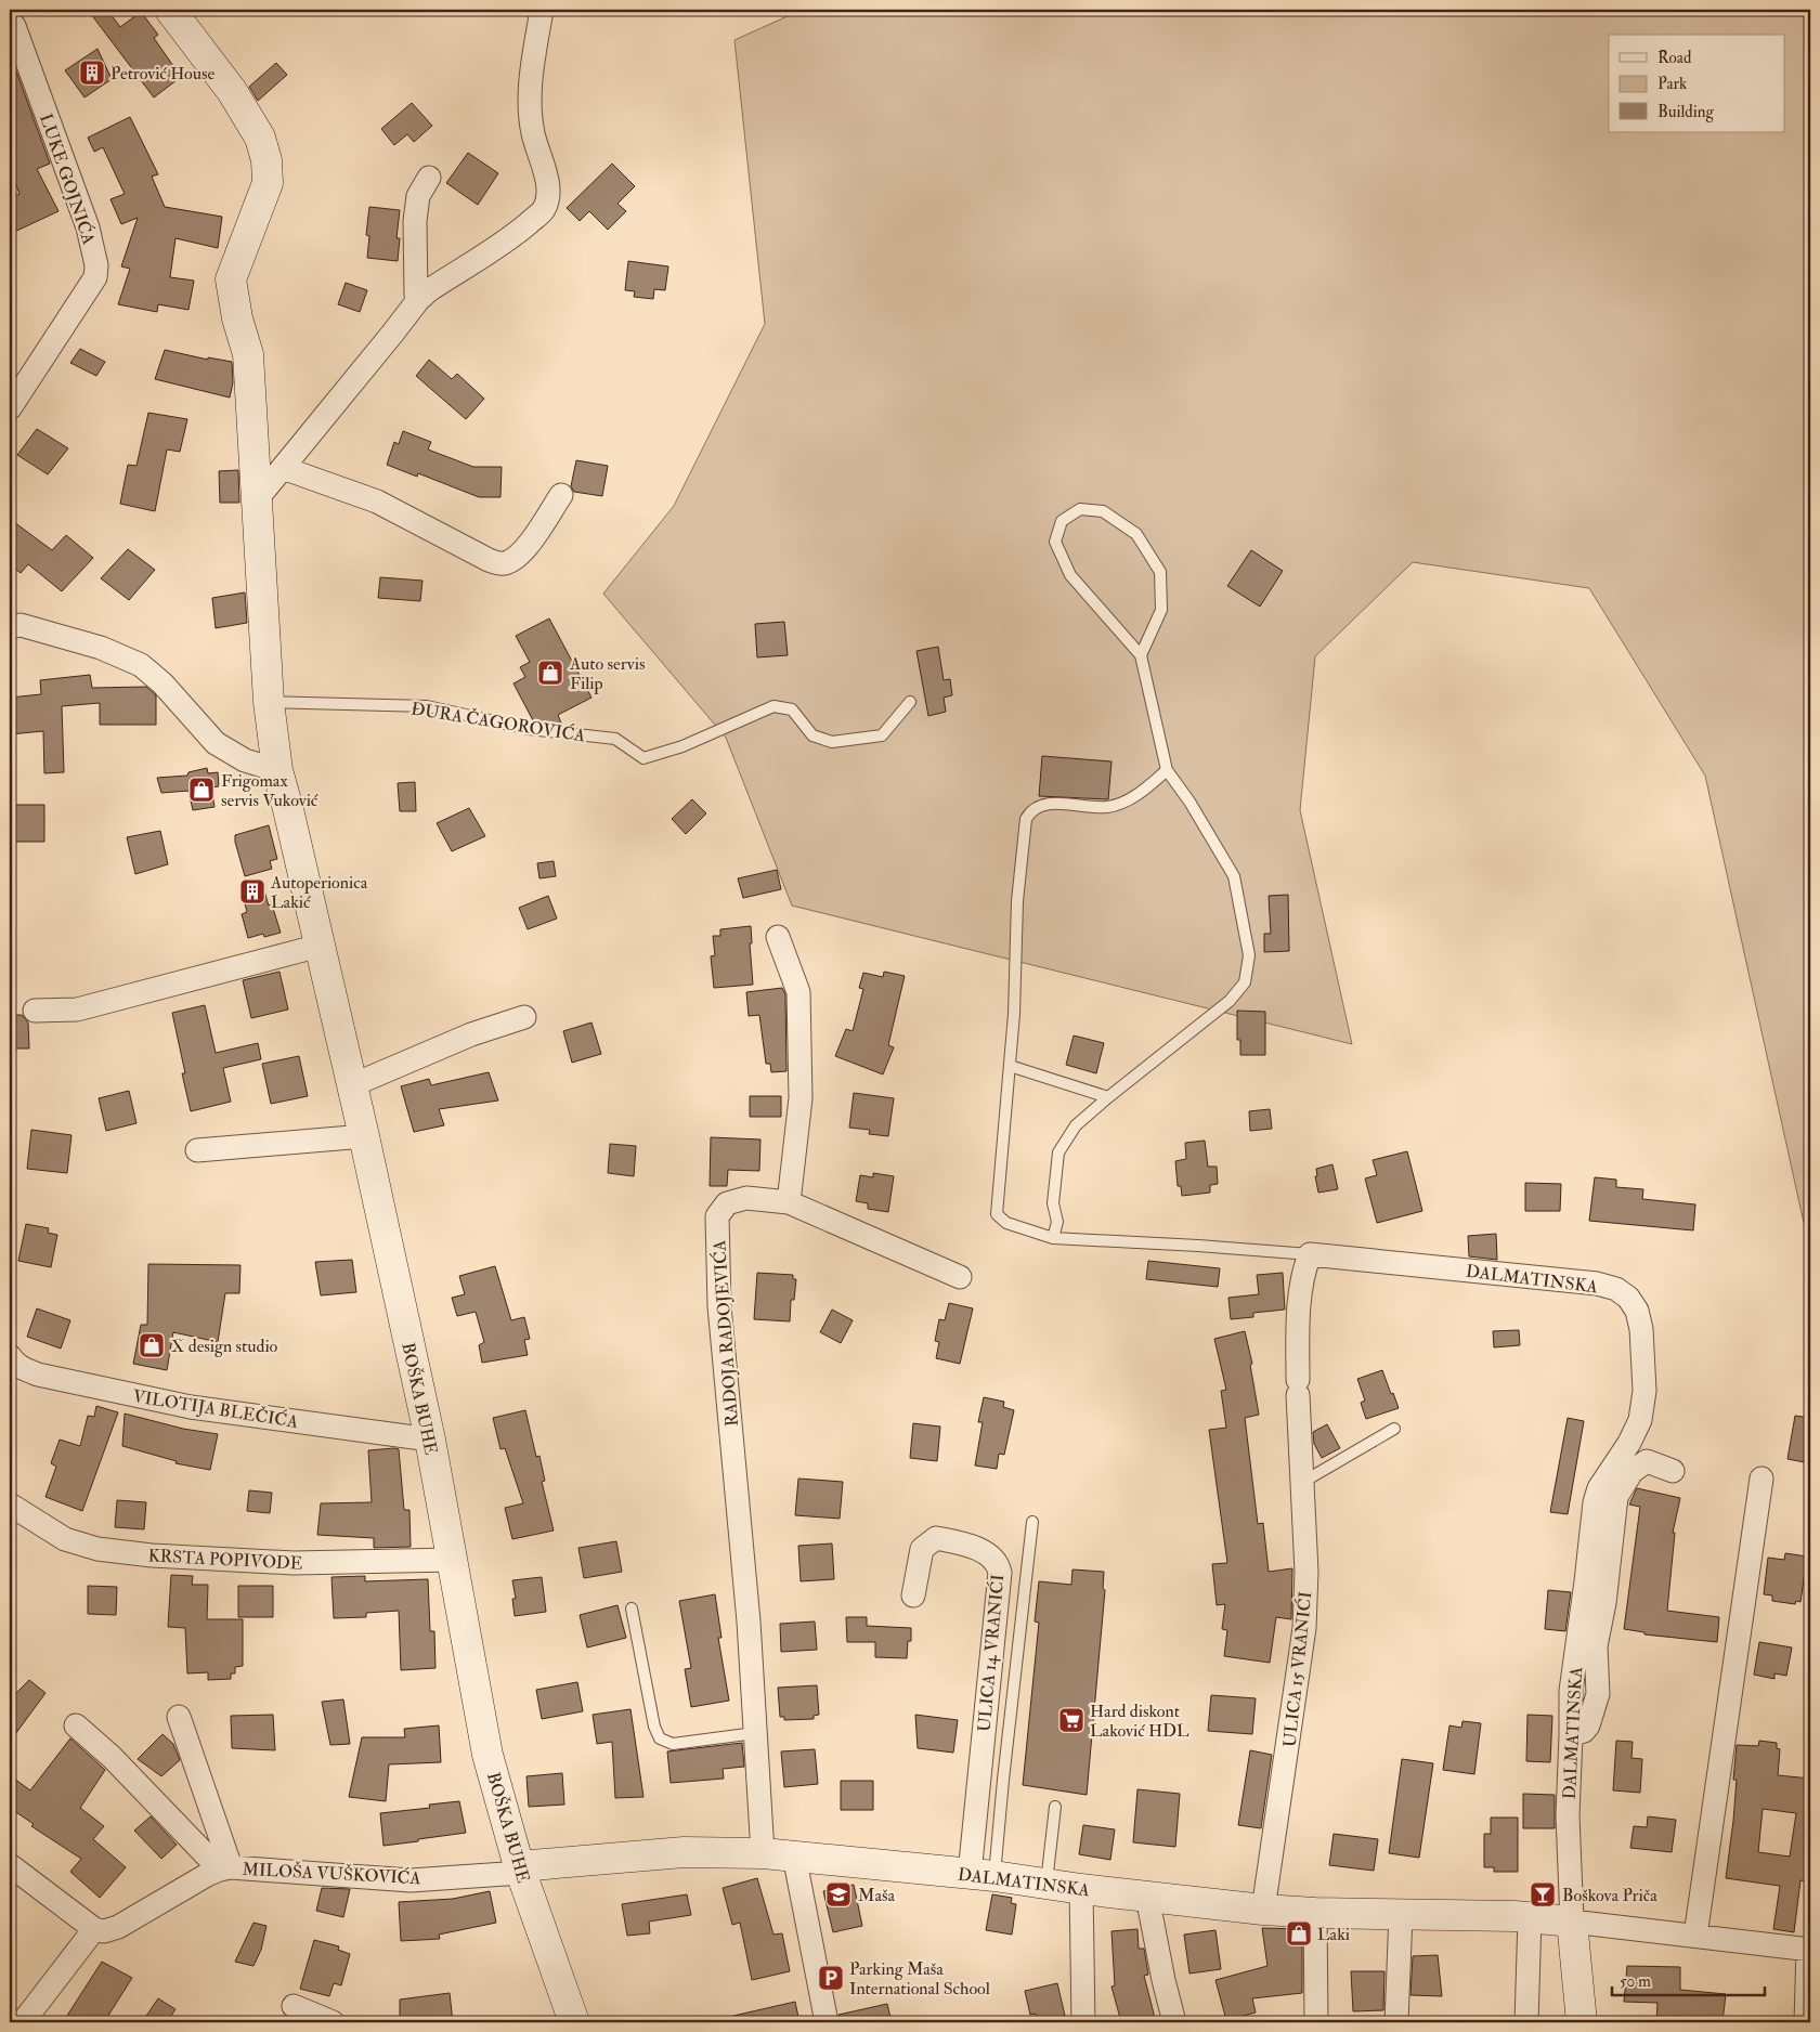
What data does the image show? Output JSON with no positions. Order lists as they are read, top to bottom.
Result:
{
  "streets": {
    "street": [
      "LUKE GOJNIĆA",
      "DALMATINSKA",
      "RADOJA RADOJEVIĆA",
      "BOŠKA BUHE",
      "VILOTIJA BLEČIĆA",
      "KRSTA POPIVODE",
      "ULICA 14 VRANIĆI",
      "ULICA 15 VRANIĆI",
      "MILOŠA VUŠKOVIĆA"
    ],
    "lane": ["ĐURA ČAGOROVIĆA"]
  },
  "crossings": [
    ["DALMATINSKA", "RADOJA RADOJEVIĆA"],
    ["DALMATINSKA", "BOŠKA BUHE"],
    ["DALMATINSKA", "ULICA 14 VRANIĆI"],
    ["DALMATINSKA", "ULICA 15 VRANIĆI"],
    ["DALMATINSKA", "MILOŠA VUŠKOVIĆA"],
    ["BOŠKA BUHE", "VILOTIJA BLEČIĆA"],
    ["BOŠKA BUHE", "KRSTA POPIVODE"],
    ["BOŠKA BUHE", "MILOŠA VUŠKOVIĆA"]
  ],
  "places": {
    "building": ["Petrović House", "Autoperionica Lakić"],
    "shop": [
      "Auto servis Filip",
      "Frigomax servis Vuković",
      "X design studio",
      "Laki"
    ],
    "supermarket": ["Hard diskont Laković HDL"],
    "school or university": ["Maša"],
    "bar": ["Boškova Priča"],
    "parking": ["Parking Maša International School"]
  },
  "legend": ["Road", "Park", "Building"],
  "scale_bar": "50 m"
}
